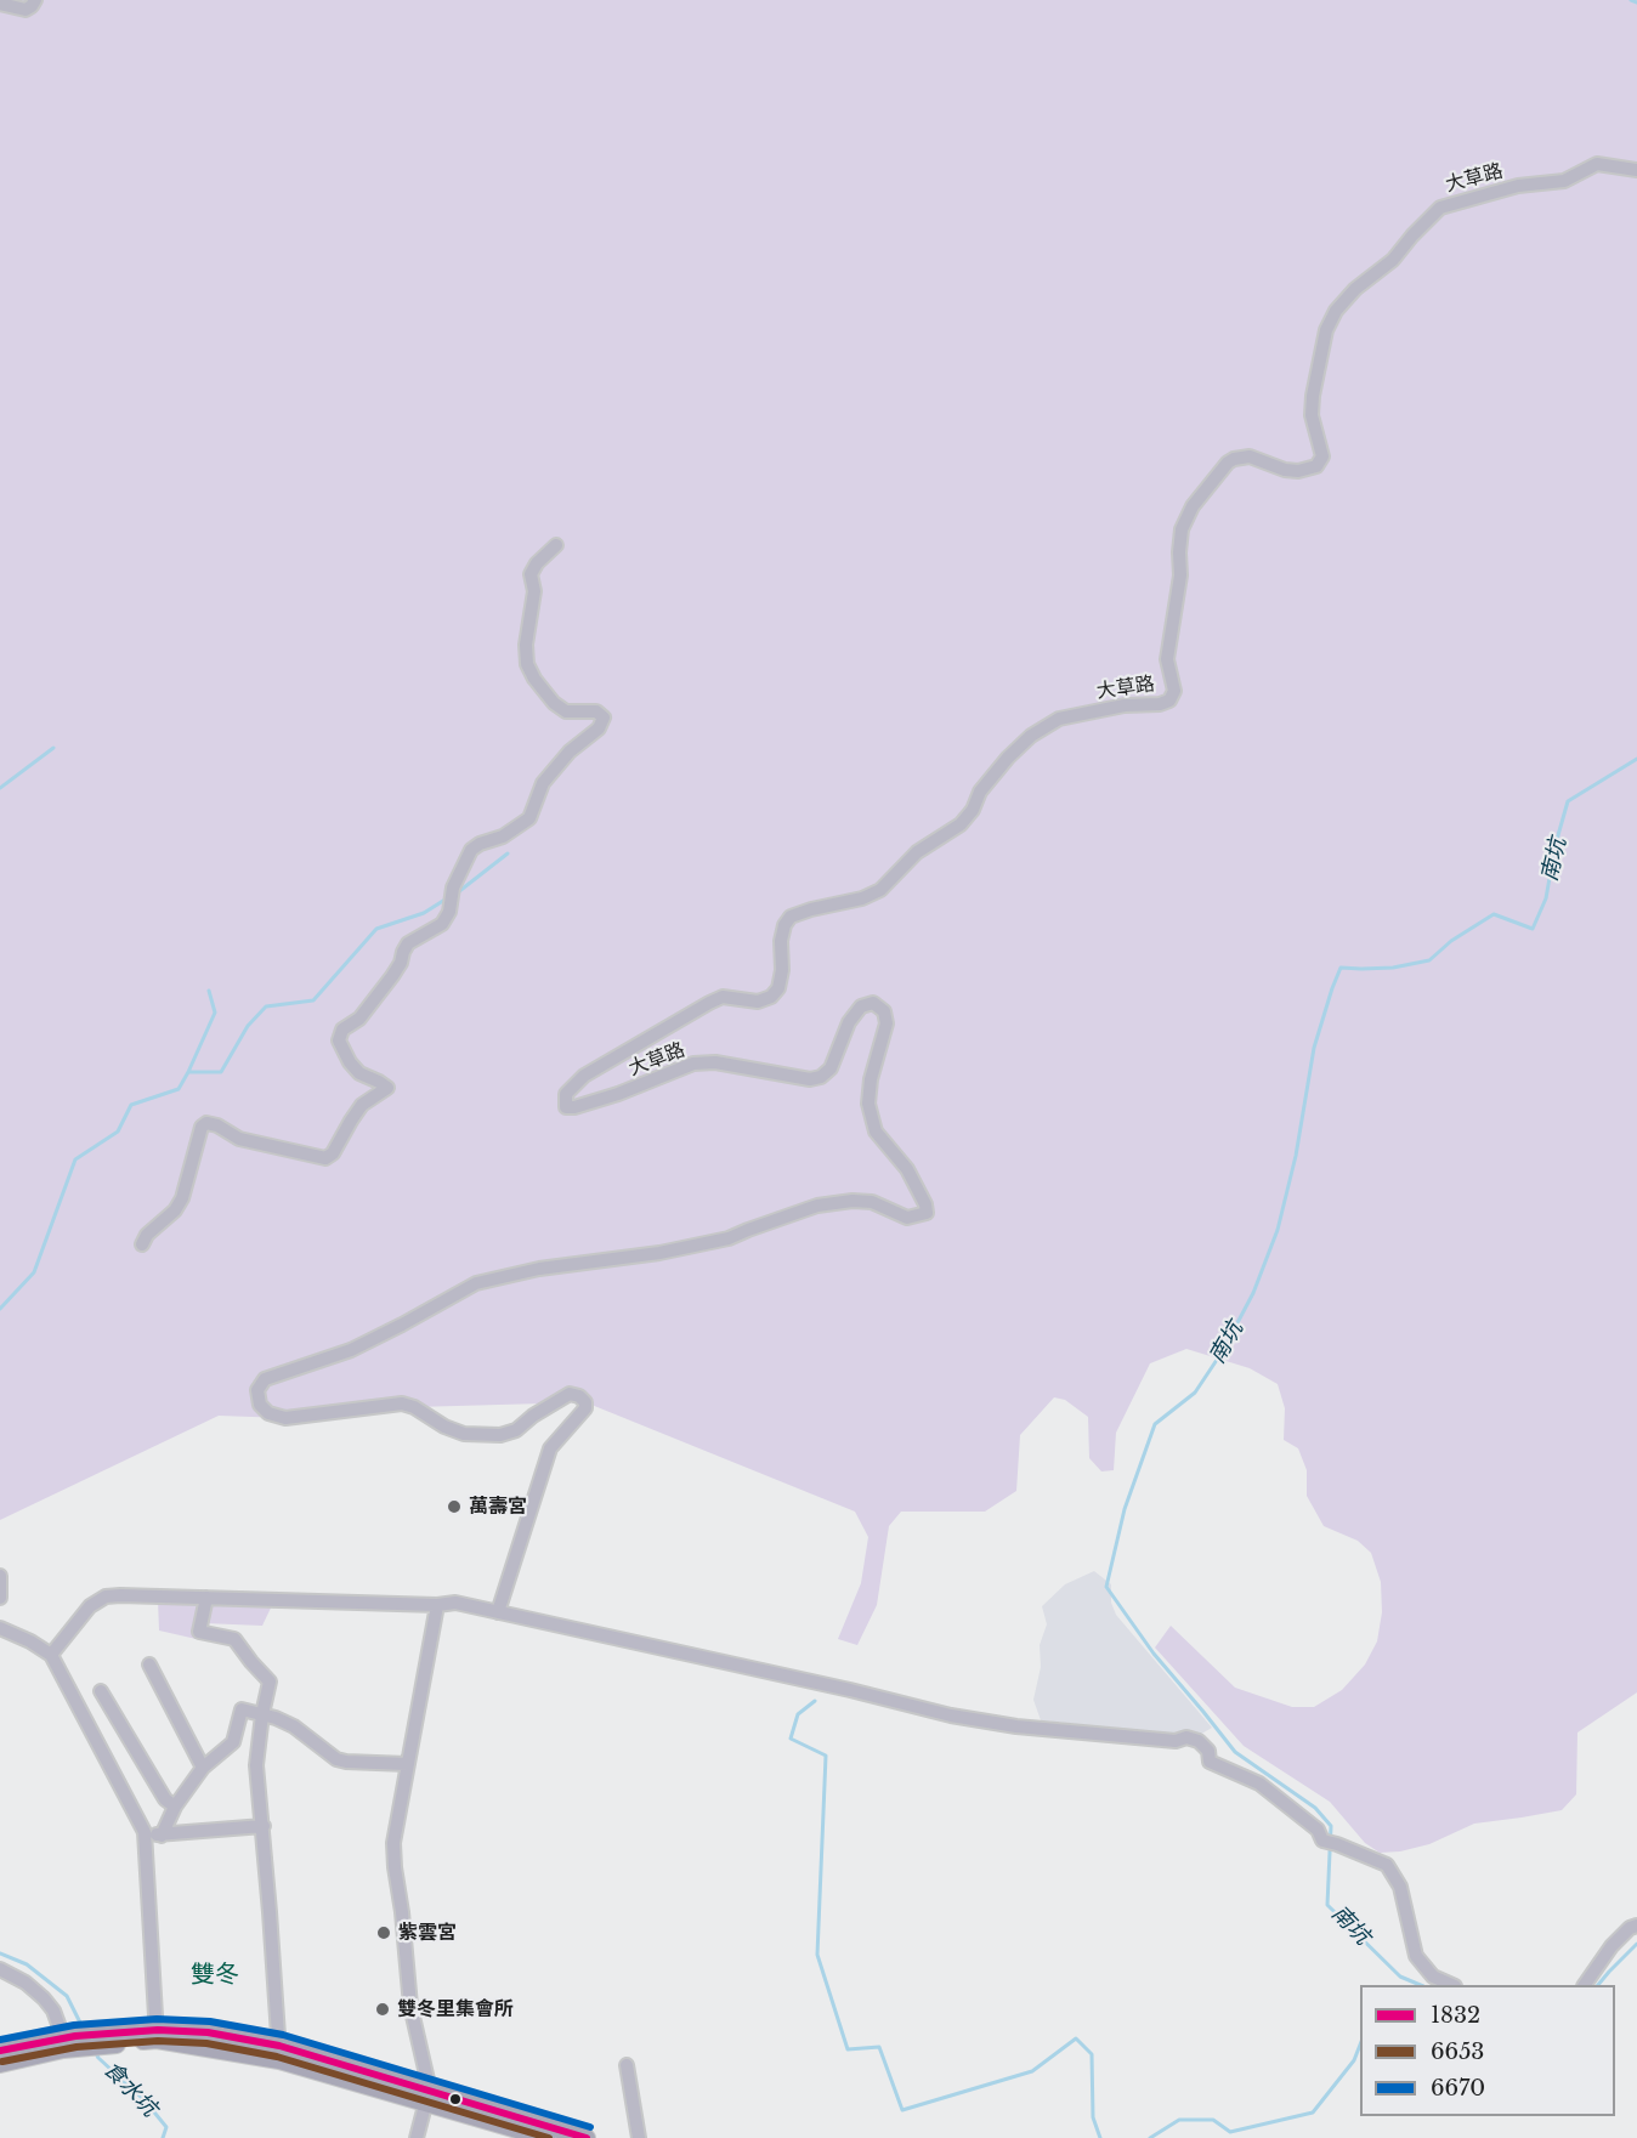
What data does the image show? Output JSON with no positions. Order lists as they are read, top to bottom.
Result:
{
  "streets": {
    "street": ["大草路"]
  },
  "districts": ["雙冬"],
  "water": ["南坑", "食水坑"],
  "places": ["萬壽宮", "紫雲宮", "雙冬里集會所"],
  "lines": ["transit line 6670", "transit line 1832", "transit line 6653"],
  "legend": ["1832", "6653", "6670"]
}
